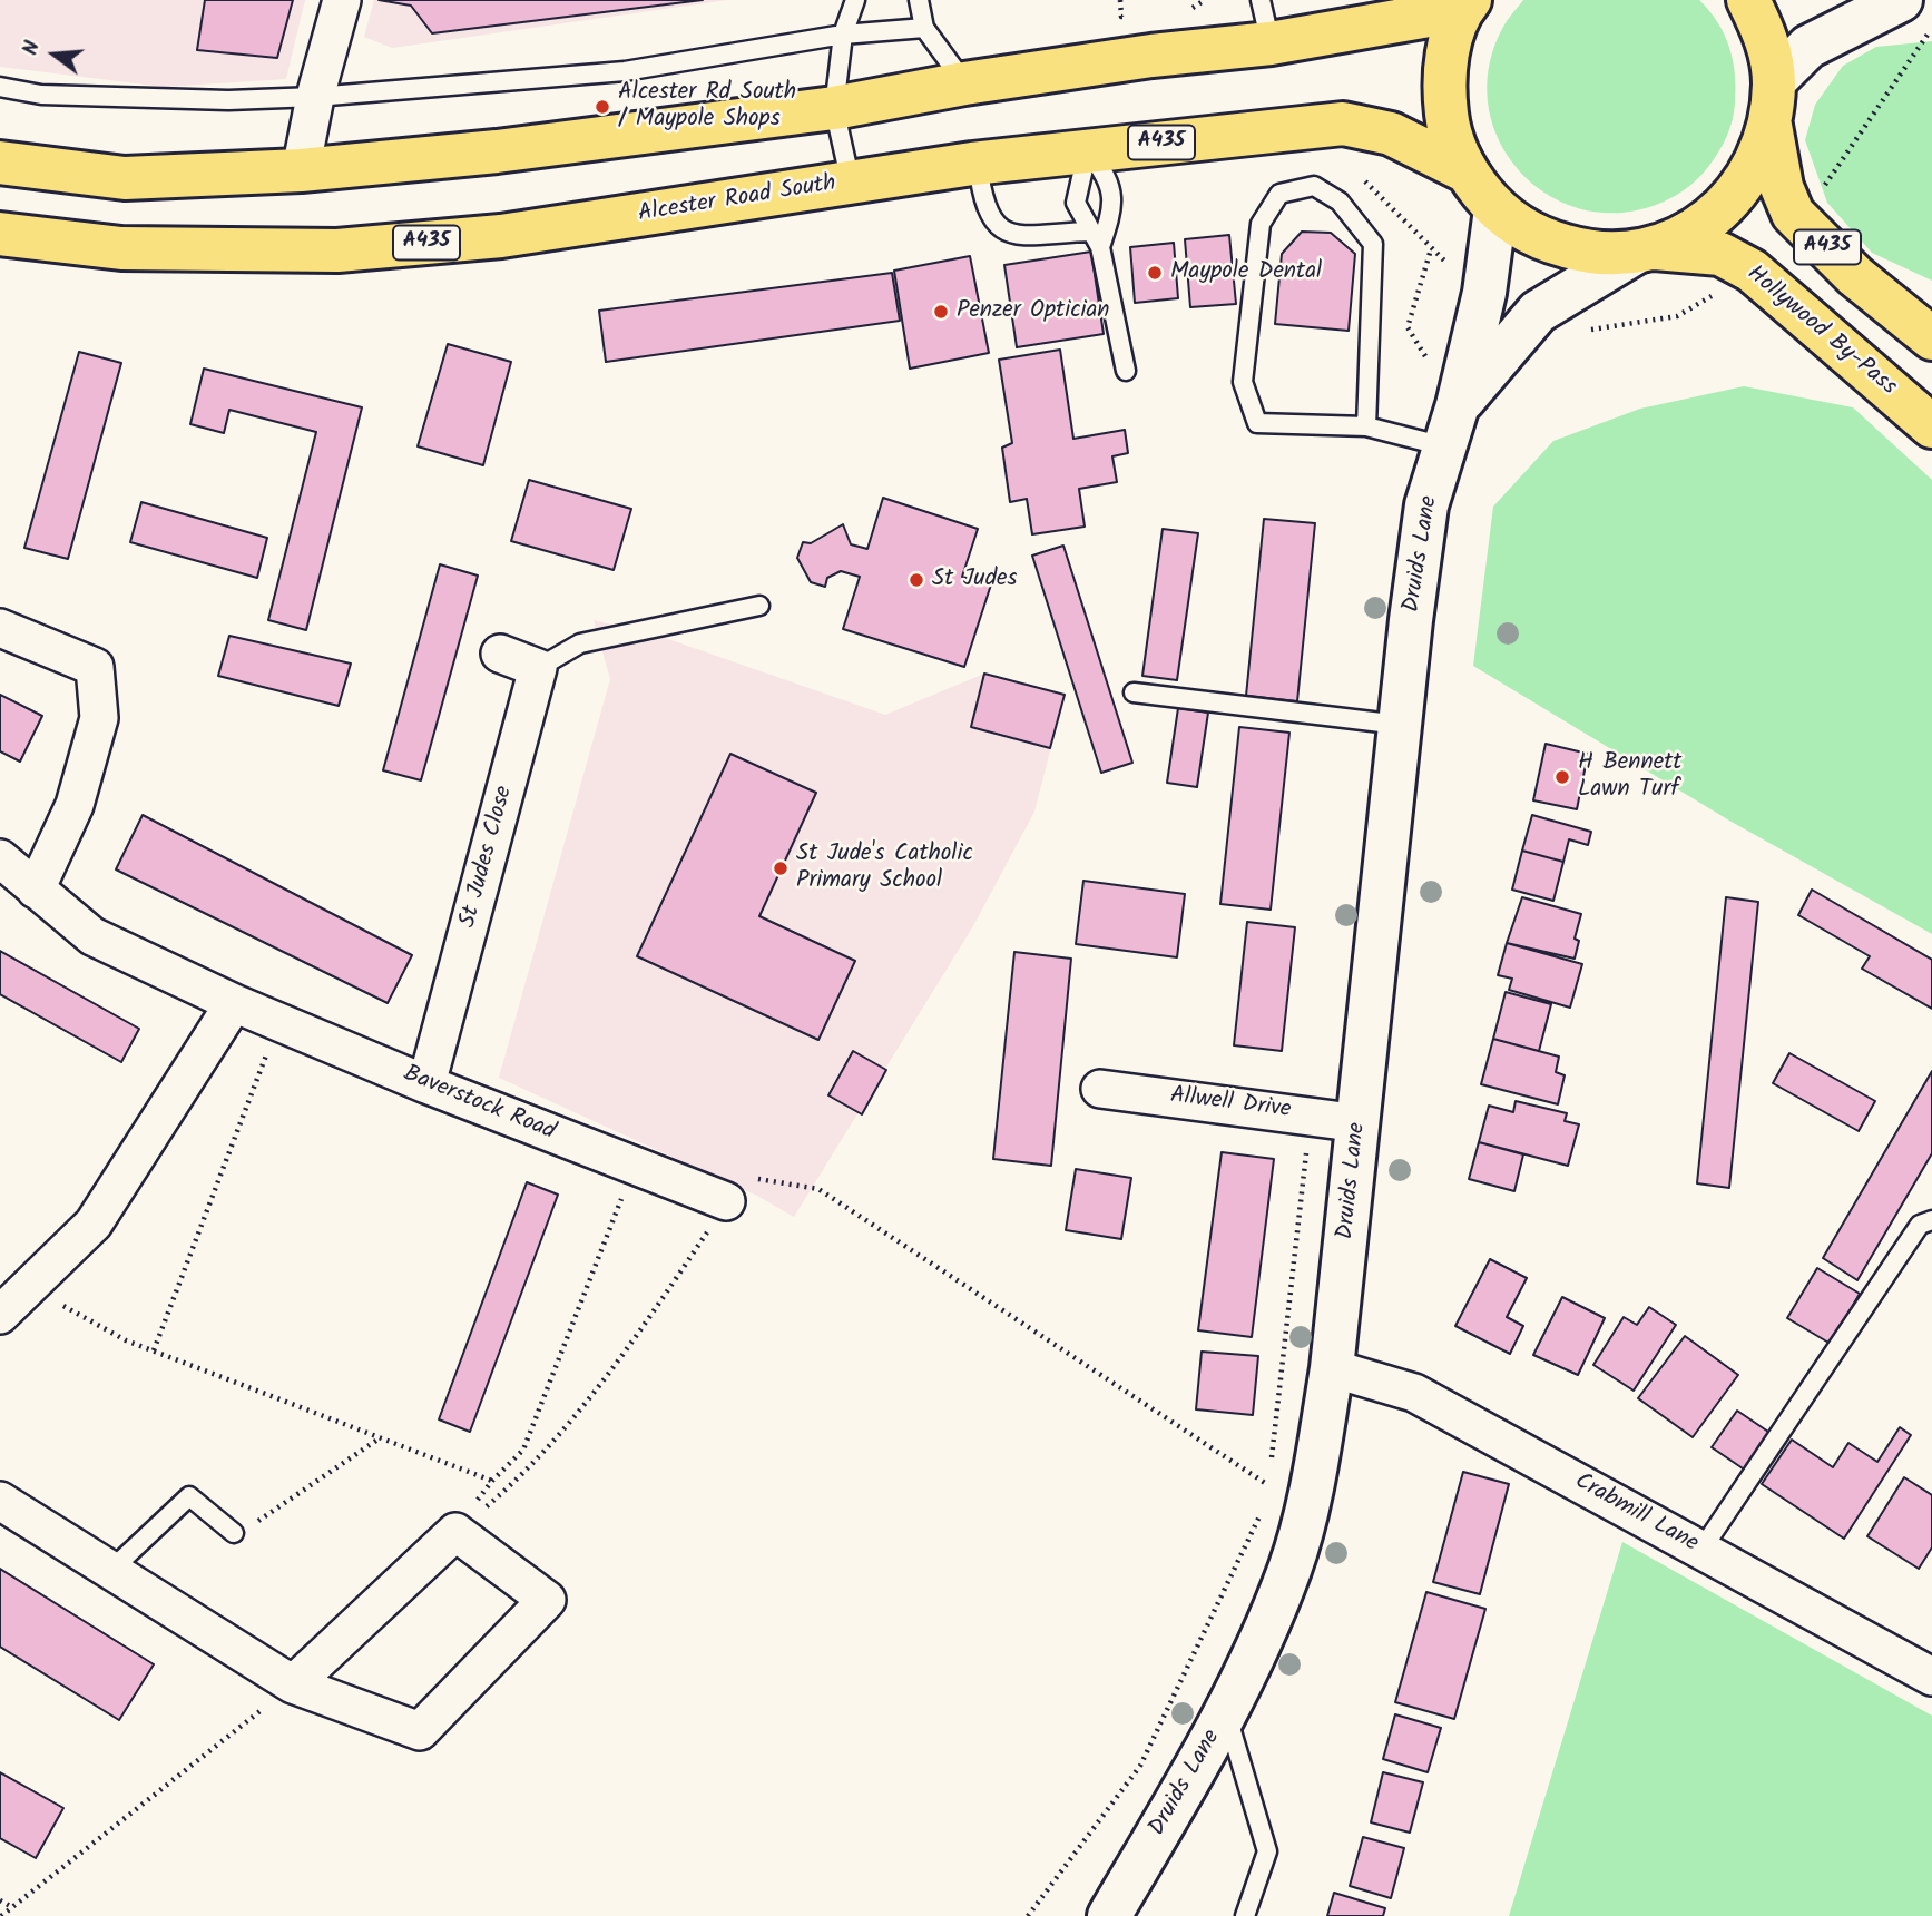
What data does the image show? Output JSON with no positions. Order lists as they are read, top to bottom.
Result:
{
  "streets": {
    "highway": ["A435", "Alcester Road South", "Hollywood By-Pass"],
    "street": [
      "Druids Lane",
      "St Judes Close",
      "Baverstock Road",
      "Allwell Drive",
      "Crabmill Lane"
    ]
  },
  "crossings": [
    ["A435", "Alcester Road South"],
    ["A435", "Hollywood By-Pass"],
    ["A435", "Druids Lane"],
    ["Hollywood By-Pass", "Druids Lane"],
    ["Druids Lane", "Allwell Drive"],
    ["Druids Lane", "Crabmill Lane"],
    ["St Judes Close", "Baverstock Road"]
  ],
  "places": [
    "Alcester Rd South / Maypole Shops",
    "Maypole Dental",
    "Penzer Optician",
    "St Judes",
    "H Bennett Lawn Turf",
    "St Jude's Catholic Primary School"
  ],
  "north": "left"
}
